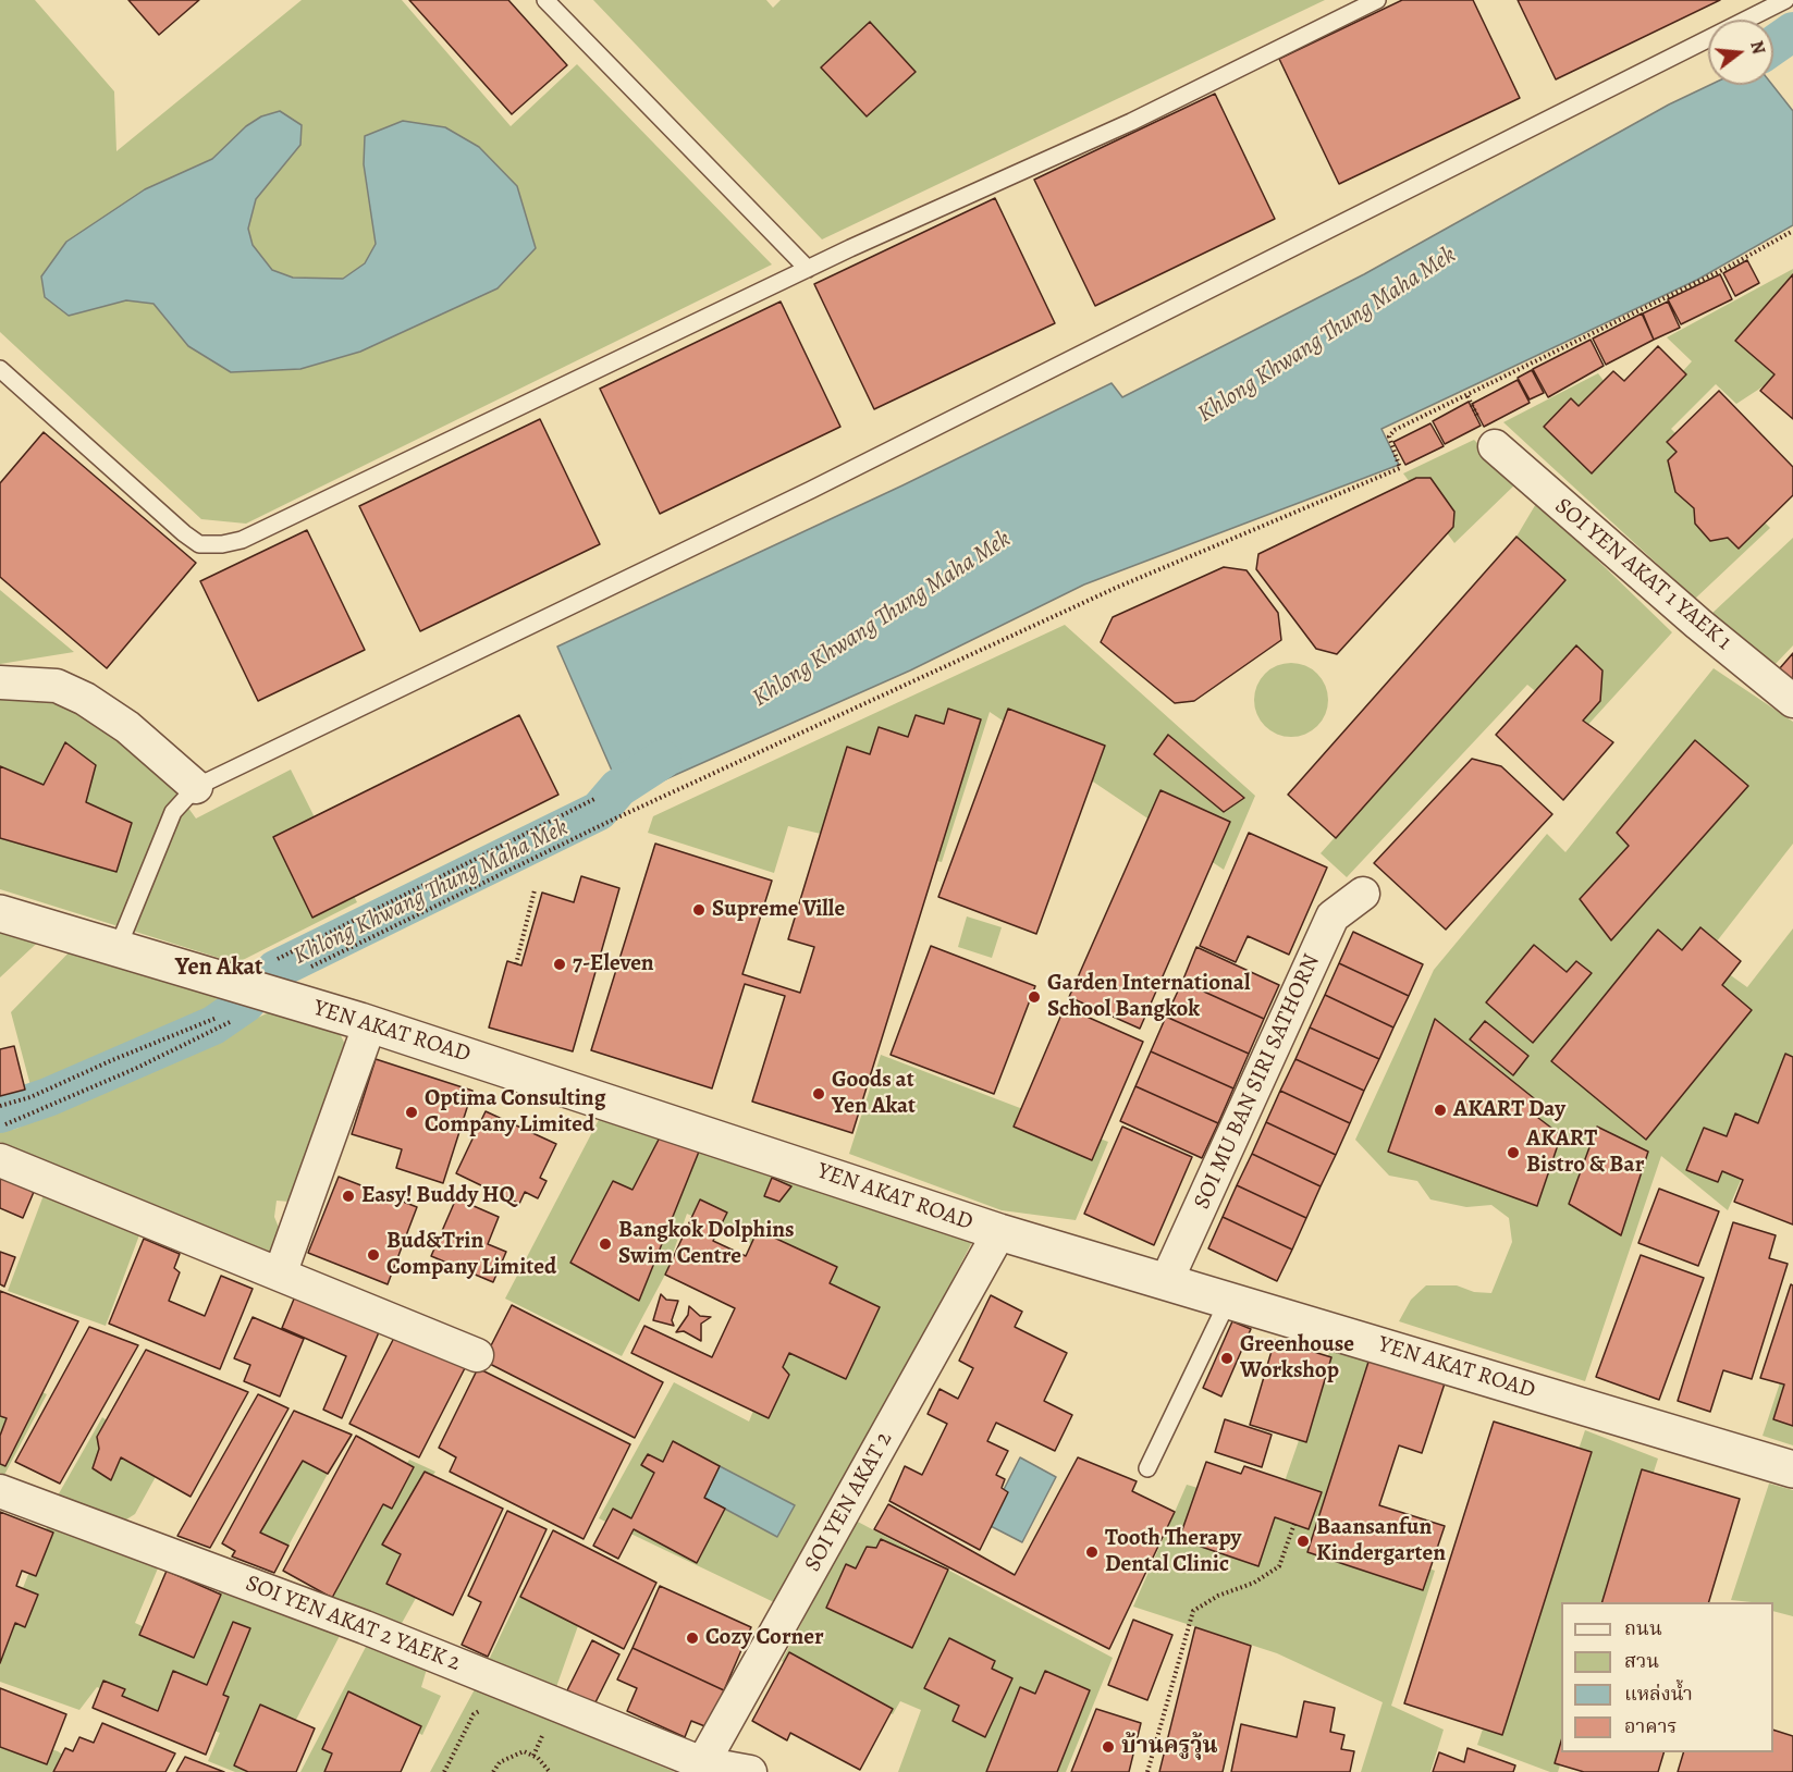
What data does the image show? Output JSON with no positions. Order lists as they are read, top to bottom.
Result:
{
  "streets": {
    "street": [
      "SOI YEN AKAT 1 YAEK 1",
      "YEN AKAT ROAD",
      "SOI MU BAN SIRI SATHORN",
      "SOI YEN AKAT 2",
      "SOI YEN AKAT 2 YAEK 2"
    ]
  },
  "crossings": [
    ["YEN AKAT ROAD", "SOI MU BAN SIRI SATHORN"],
    ["YEN AKAT ROAD", "SOI YEN AKAT 2"],
    ["SOI YEN AKAT 2", "SOI YEN AKAT 2 YAEK 2"]
  ],
  "districts": ["Yen Akat"],
  "water": ["Khlong Khwang Thung Maha Mek"],
  "places": [
    "Supreme Ville",
    "7-Eleven",
    "Garden International School Bangkok",
    "Goods at Yen Akat",
    "AKART Day",
    "Optima Consulting Company Limited",
    "AKART Bistro & Bar",
    "Easy! Buddy HQ",
    "Bangkok Dolphins Swim Centre",
    "Bud&Trin Company Limited",
    "Greenhouse Workshop",
    "Baansanfun Kindergarten",
    "Tooth Therapy Dental Clinic",
    "Cozy Corner",
    "บ้านครูวุ้น"
  ],
  "legend": [
    "ถนน",
    "สวน",
    "แหล่งน้ำ",
    "อาคาร"
  ],
  "north": "right"
}
